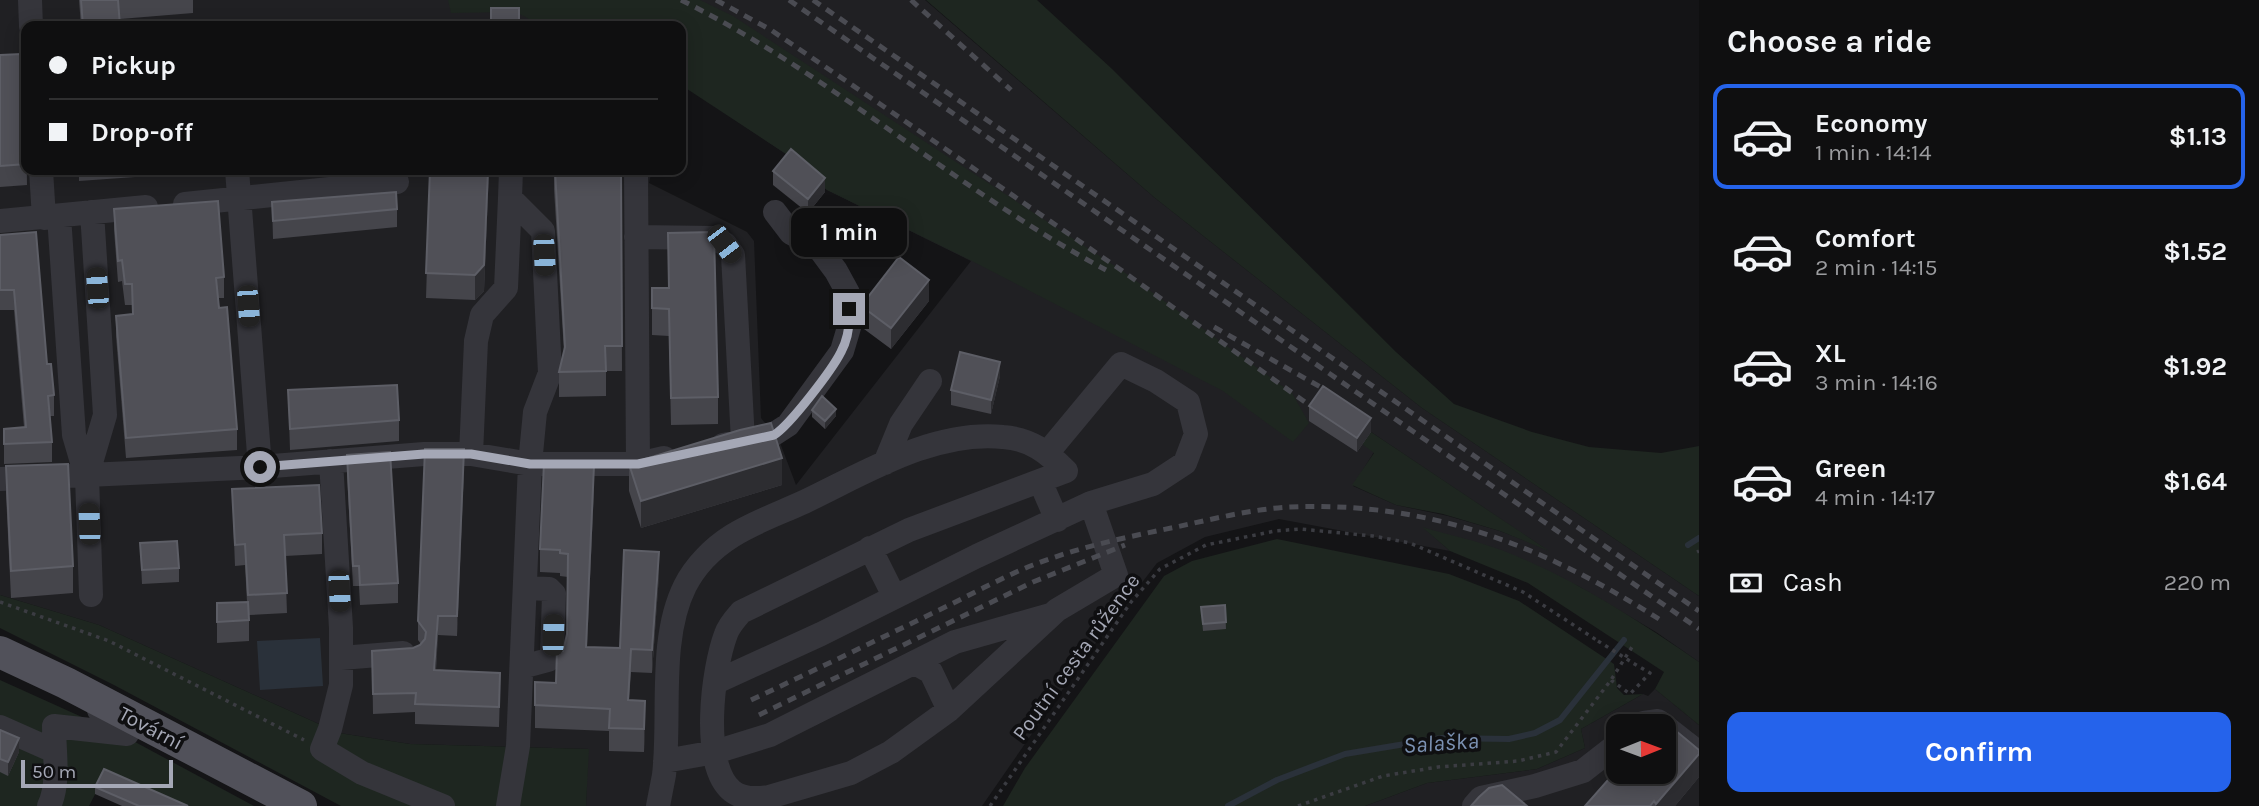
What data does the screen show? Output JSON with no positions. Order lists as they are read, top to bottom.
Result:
{
  "streets": {
    "main road": ["Tovární"],
    "path": ["Poutní cesta růžence"]
  },
  "water": ["Salaška"],
  "scale_bar": "50 m",
  "north": "right",
  "page": {
    "heading": "Choose a ride",
    "banner": ["Pickup", "Drop-off"],
    "list": [
      {
        "name": "Economy",
        "note": "1 min · 14:14",
        "value": "$1.13"
      },
      {
        "name": "Comfort",
        "note": "2 min · 14:15",
        "value": "$1.52"
      },
      {
        "name": "XL",
        "note": "3 min · 14:16",
        "value": "$1.92"
      },
      {
        "name": "Green",
        "note": "4 min · 14:17",
        "value": "$1.64"
      }
    ],
    "bubble": "1 min",
    "pay": ["Cash", "220 m"],
    "buttons": "Confirm",
    "scale": "50 m"
  }
}
